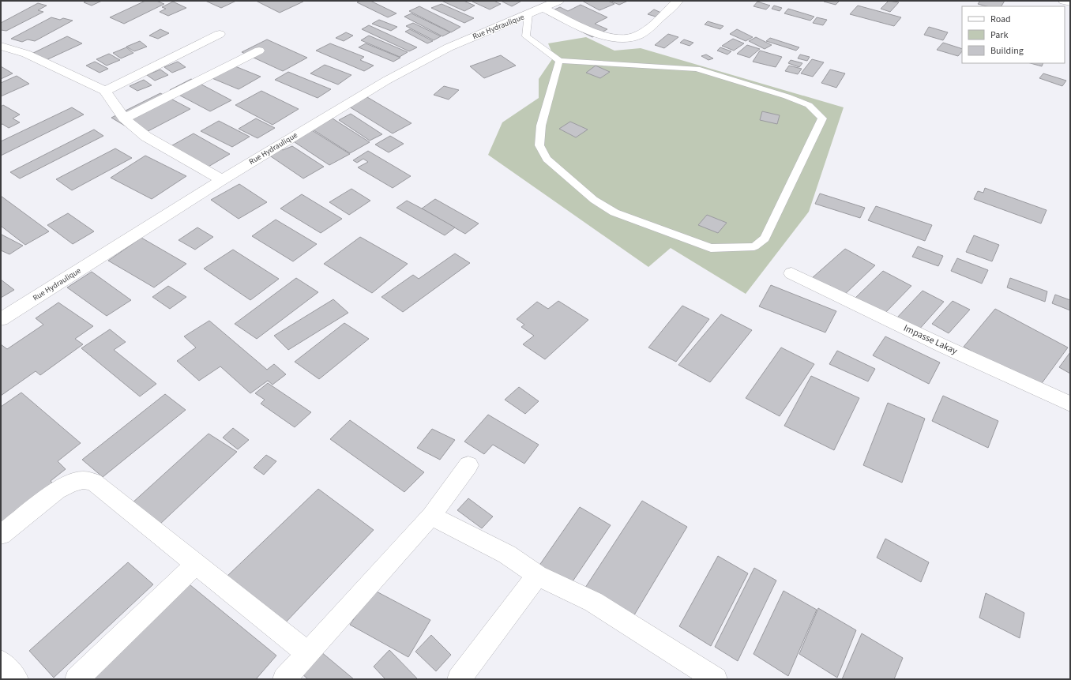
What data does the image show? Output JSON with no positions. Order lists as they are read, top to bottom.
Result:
{
  "streets": {
    "street": ["Rue Hydraulique", "Impasse Lakay"]
  },
  "legend": ["Road", "Park", "Building"]
}
